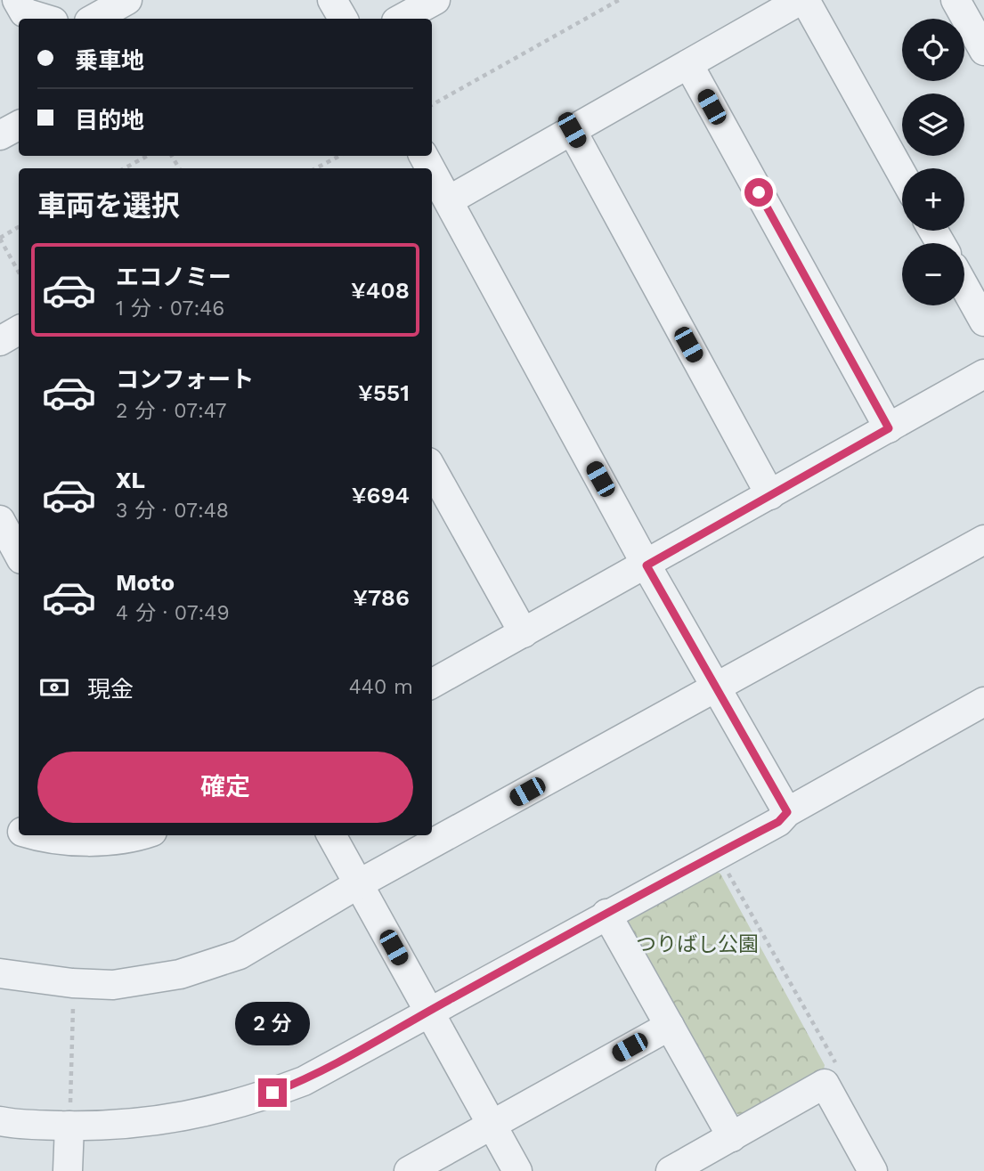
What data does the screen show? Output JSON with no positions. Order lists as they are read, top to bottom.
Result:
{
  "parks": ["つりばし公園"],
  "page": {
    "map_buttons": ["+", "−"],
    "banner": ["乗車地", "目的地"],
    "heading": "車両を選択",
    "list": [
      {
        "name": "エコノミー",
        "note": "1 分 · 07:46",
        "value": "¥408"
      },
      {
        "name": "コンフォート",
        "note": "2 分 · 07:47",
        "value": "¥551"
      },
      {
        "name": "XL",
        "note": "3 分 · 07:48",
        "value": "¥694"
      },
      {
        "name": "Moto",
        "note": "4 分 · 07:49",
        "value": "¥786"
      }
    ],
    "pay": ["現金", "440 m"],
    "buttons": "確定",
    "bubble": "2 分"
  }
}
